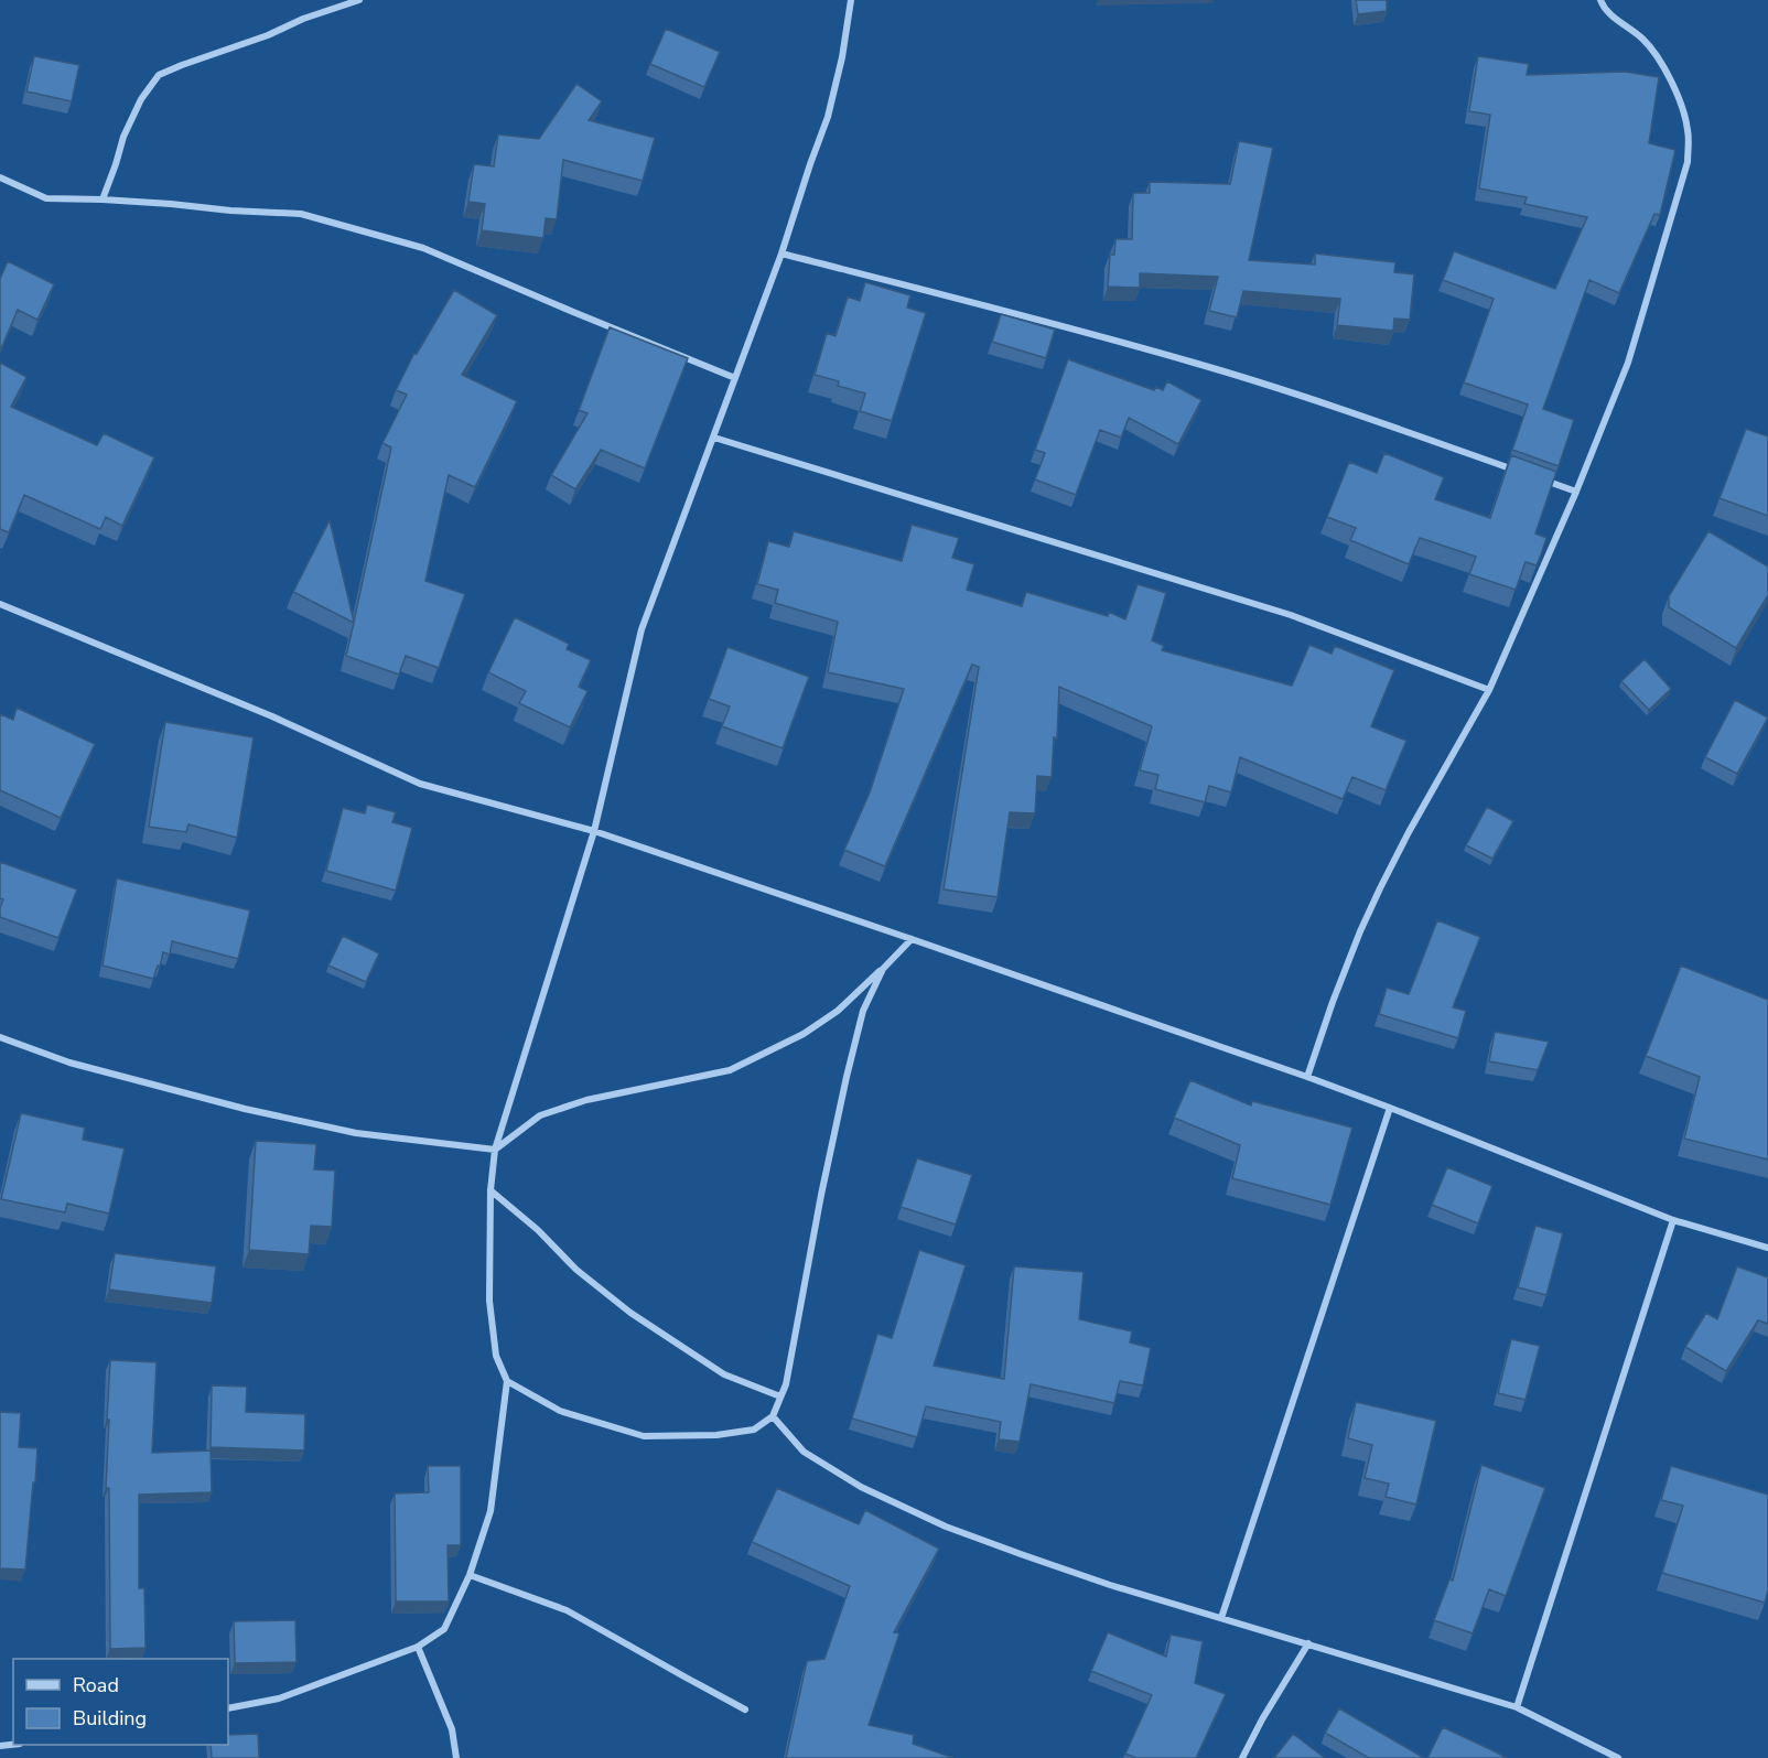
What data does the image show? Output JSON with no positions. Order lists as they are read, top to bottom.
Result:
{
  "legend": ["Road", "Building"]
}
